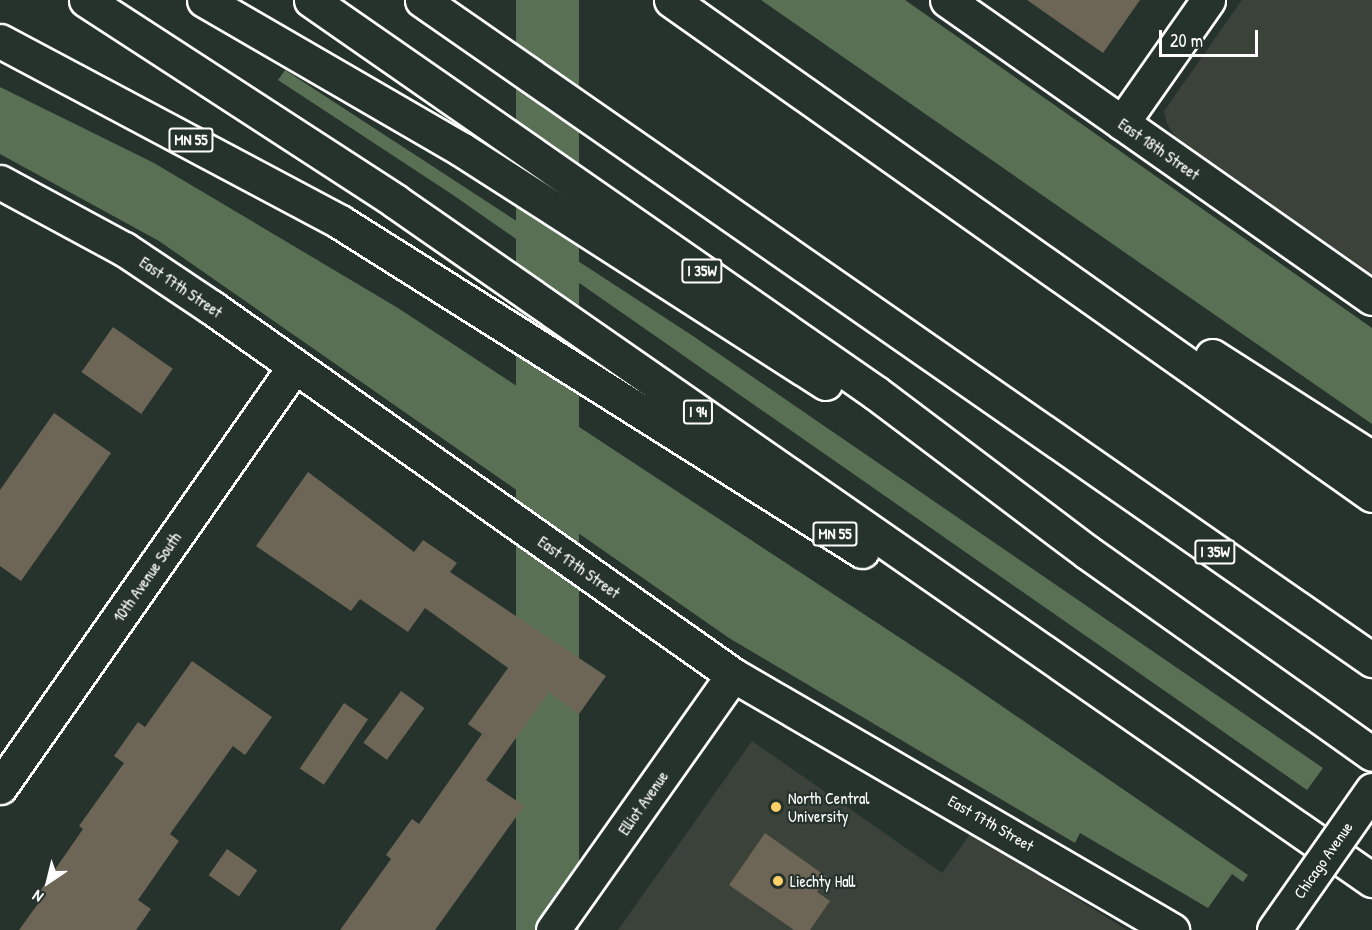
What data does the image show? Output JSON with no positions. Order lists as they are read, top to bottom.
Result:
{
  "streets": {
    "main road": [
      "MN 55",
      "East 18th Street",
      "I 35W",
      "East 17th Street",
      "I 94",
      "10th Avenue South",
      "Elliot Avenue",
      "Chicago Avenue"
    ]
  },
  "crossings": [
    ["MN 55", "I 94"],
    ["East 17th Street", "10th Avenue South"],
    ["East 17th Street", "Elliot Avenue"]
  ],
  "places": ["North Central University", "Liechty Hall"],
  "scale_bar": "20 m",
  "north": "bottom left"
}
